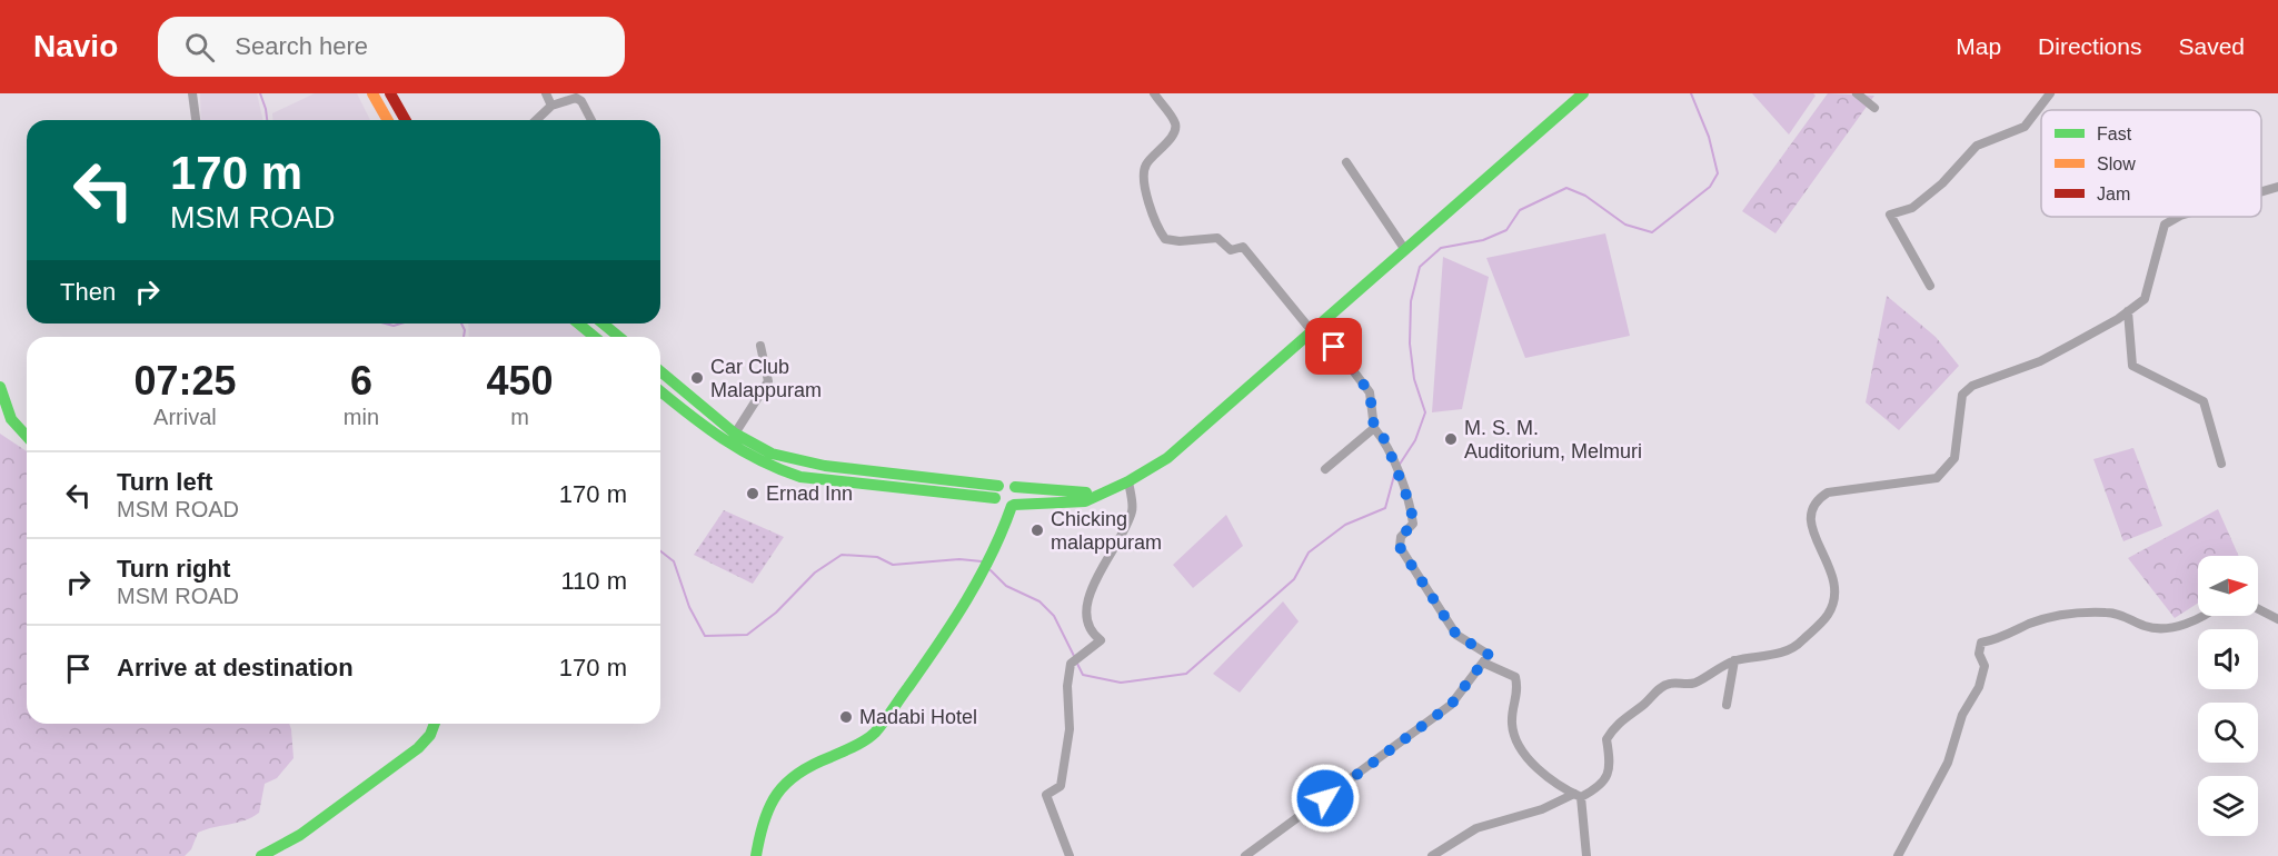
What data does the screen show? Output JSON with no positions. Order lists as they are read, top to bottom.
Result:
{
  "places": [
    "Car Club Malappuram",
    "M. S. M. Auditorium, Melmuri",
    "Ernad Inn",
    "Chicking malappuram",
    "Madabi Hotel"
  ],
  "legend": ["Fast", "Slow", "Jam"],
  "north": "right",
  "page": {
    "header": "Navio",
    "search": "Search here",
    "nav": ["Map", "Directions", "Saved"],
    "turn": ["170 m", "MSM ROAD"],
    "then": "Then",
    "eta": [
      "07:25",
      "Arrival",
      "6",
      "min",
      "450",
      "m"
    ],
    "list": [
      {
        "name": "Turn left",
        "note": "MSM ROAD",
        "value": "170 m"
      },
      {
        "name": "Turn right",
        "note": "MSM ROAD",
        "value": "110 m"
      },
      {
        "name": "Arrive at destination",
        "value": "170 m"
      }
    ]
  }
}
